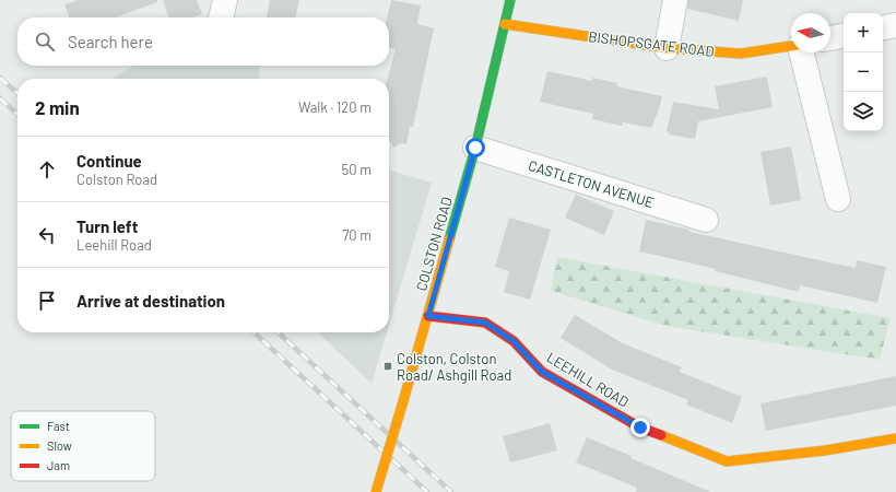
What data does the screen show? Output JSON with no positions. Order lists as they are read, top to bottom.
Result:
{
  "streets": {
    "street": [
      "BISHOPSGATE ROAD",
      "CASTLETON AVENUE",
      "COLSTON ROAD",
      "LEEHILL ROAD"
    ]
  },
  "crossings": [
    ["BISHOPSGATE ROAD", "COLSTON ROAD"],
    ["CASTLETON AVENUE", "COLSTON ROAD"],
    ["COLSTON ROAD", "LEEHILL ROAD"]
  ],
  "places": {
    "transit": ["Colston, Colston Road/ Ashgill Road"]
  },
  "legend": ["Fast", "Slow", "Jam"],
  "north": "left",
  "page": {
    "map_buttons": ["+", "−"],
    "search": "Search here",
    "heading": ["2 min", "Walk · 120 m"],
    "list": [
      ["Continue", "Colston Road", "50 m"],
      ["Turn left", "Leehill Road", "70 m"],
      "Arrive at destination"
    ]
  }
}
